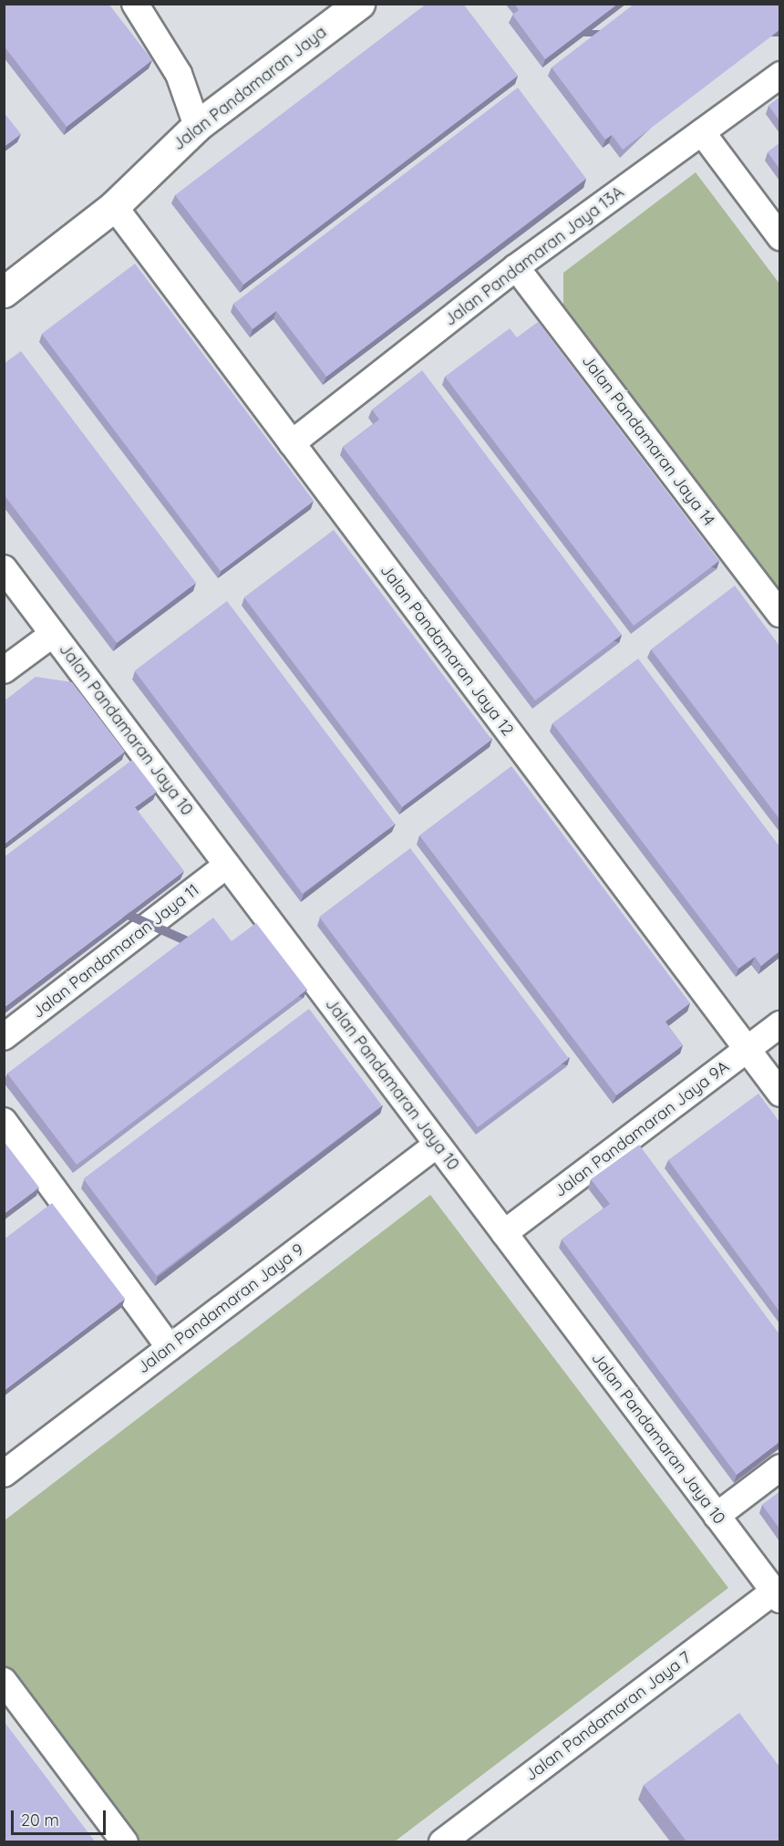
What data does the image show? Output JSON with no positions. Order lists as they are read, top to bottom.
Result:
{
  "streets": {
    "main road": ["Jalan Pandamaran Jaya"],
    "street": [
      "Jalan Pandamaran Jaya 13A",
      "Jalan Pandamaran Jaya 14",
      "Jalan Pandamaran Jaya 12",
      "Jalan Pandamaran Jaya 10",
      "Jalan Pandamaran Jaya 11",
      "Jalan Pandamaran Jaya 9A",
      "Jalan Pandamaran Jaya 9",
      "Jalan Pandamaran Jaya 7"
    ]
  },
  "crossings": [
    ["Jalan Pandamaran Jaya", "Jalan Pandamaran Jaya 12"],
    ["Jalan Pandamaran Jaya 13A", "Jalan Pandamaran Jaya 14"],
    ["Jalan Pandamaran Jaya 13A", "Jalan Pandamaran Jaya 12"],
    ["Jalan Pandamaran Jaya 12", "Jalan Pandamaran Jaya 9A"],
    ["Jalan Pandamaran Jaya 10", "Jalan Pandamaran Jaya 11"],
    ["Jalan Pandamaran Jaya 10", "Jalan Pandamaran Jaya 9A"],
    ["Jalan Pandamaran Jaya 10", "Jalan Pandamaran Jaya 9"],
    ["Jalan Pandamaran Jaya 10", "Jalan Pandamaran Jaya 7"]
  ],
  "scale_bar": "20 m"
}
